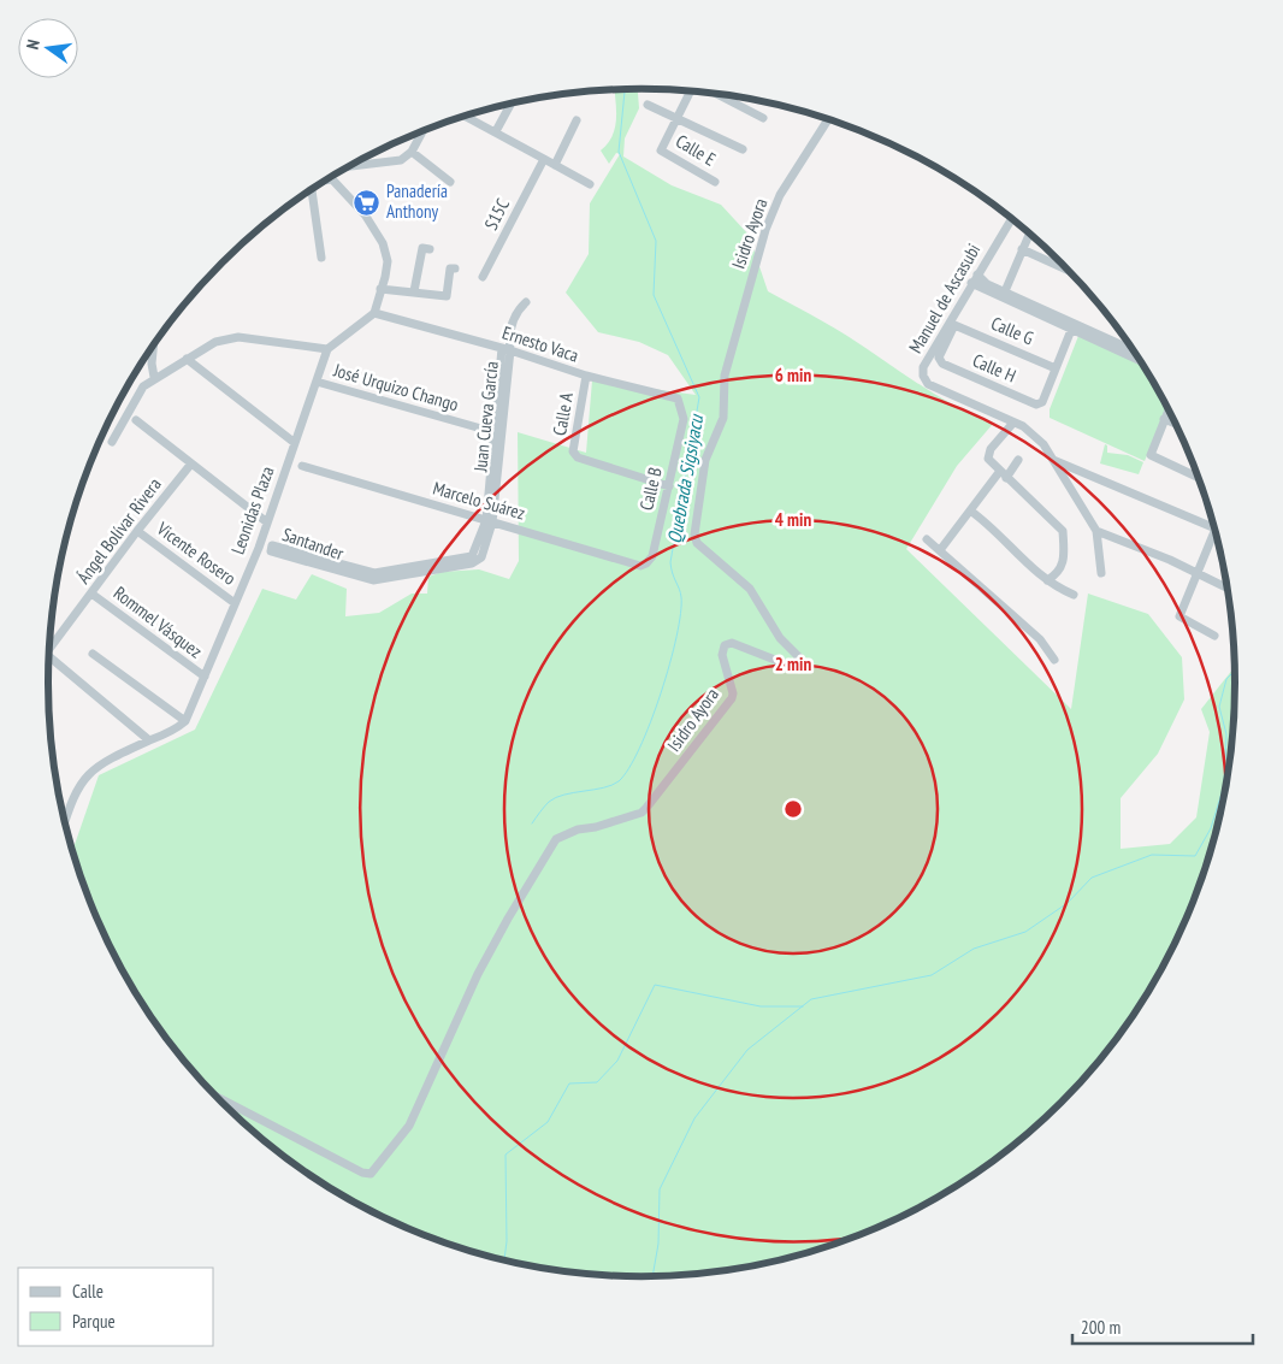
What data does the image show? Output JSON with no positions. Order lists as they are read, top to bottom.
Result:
{
  "streets": {
    "street": [
      "Calle E",
      "S15C",
      "Isidro Ayora",
      "Manuel de Ascasubi",
      "Calle G",
      "Ernesto Vaca",
      "Calle H",
      "José Urquizo Chango",
      "Calle A",
      "Juan Cueva García",
      "Calle B",
      "Marcelo Suárez",
      "Leonidas Plaza",
      "Ángel Bolívar Rivera",
      "Santander",
      "Vicente Rosero",
      "Rommel Vásquez"
    ]
  },
  "crossings": [
    ["Calle G", "Calle H"],
    ["Ernesto Vaca", "Calle A"],
    ["Ernesto Vaca", "Juan Cueva García"],
    ["Ernesto Vaca", "Calle B"],
    ["José Urquizo Chango", "Juan Cueva García"],
    ["José Urquizo Chango", "Leonidas Plaza"],
    ["Calle A", "Calle B"],
    ["Juan Cueva García", "Marcelo Suárez"],
    ["Juan Cueva García", "Santander"],
    ["Calle B", "Marcelo Suárez"],
    ["Leonidas Plaza", "Vicente Rosero"],
    ["Leonidas Plaza", "Rommel Vásquez"],
    ["Ángel Bolívar Rivera", "Vicente Rosero"],
    ["Ángel Bolívar Rivera", "Rommel Vásquez"]
  ],
  "water": ["Quebrada Sigsiyacu"],
  "places": {
    "supermarket": ["Panadería Anthony"]
  },
  "legend": ["Calle", "Parque"],
  "scale_bar": "200 m",
  "north": "left",
  "rings": ["6 min", "4 min", "2 min"]
}
